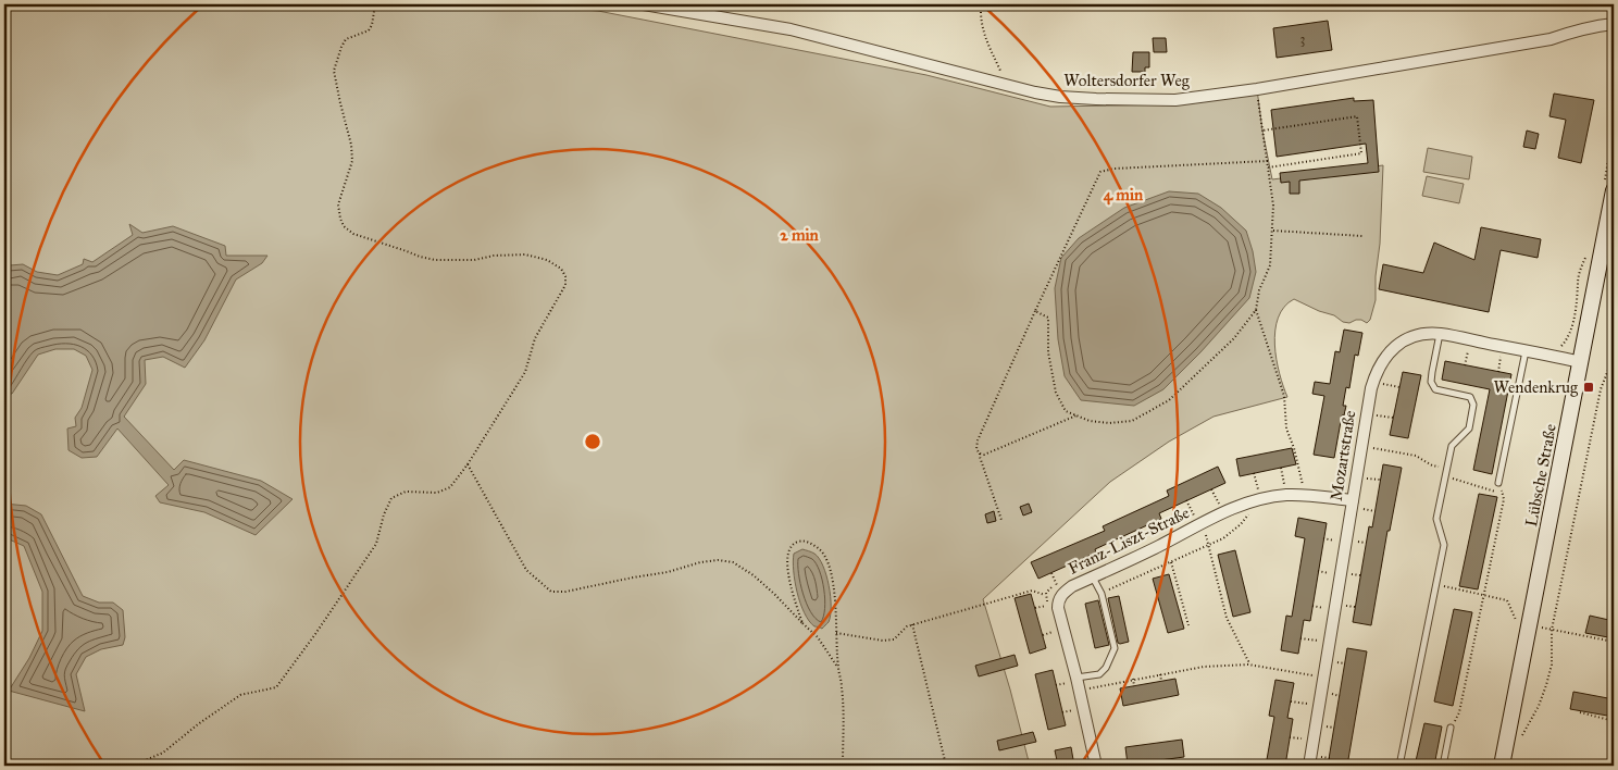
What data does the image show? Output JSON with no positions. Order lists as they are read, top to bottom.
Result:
{
  "streets": {
    "street": [
      "Woltersdorfer Weg",
      "Mozartstraße",
      "Lübsche Straße",
      "Franz-Liszt-Straße"
    ]
  },
  "crossings": [
    ["Mozartstraße", "Lübsche Straße"],
    ["Mozartstraße", "Franz-Liszt-Straße"]
  ],
  "places": {
    "transit": ["Wendenkrug"]
  },
  "house_numbers": ["3"],
  "rings": ["4 min", "2 min"]
}
